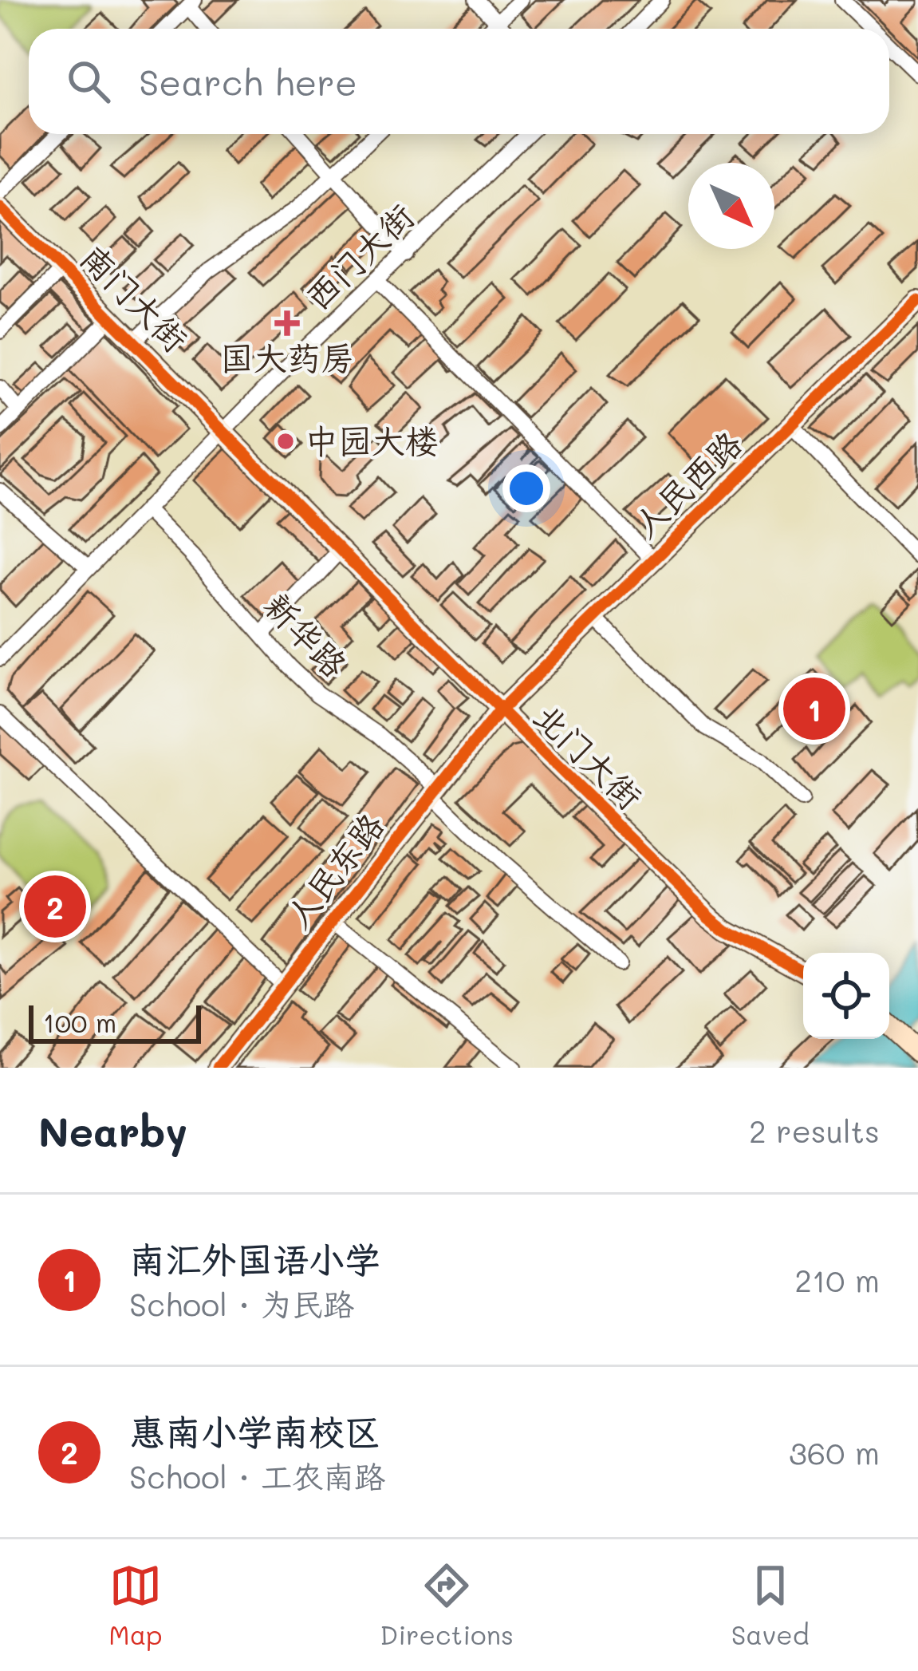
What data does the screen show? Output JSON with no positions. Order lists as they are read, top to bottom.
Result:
{
  "streets": {
    "street": [
      "西门大街",
      "南门大街",
      "人民西路",
      "新华路",
      "北门大街",
      "人民东路"
    ]
  },
  "crossings": [
    ["西门大街", "南门大街"],
    ["西门大街", "新华路"],
    ["西门大街", "北门大街"],
    ["南门大街", "北门大街"],
    ["人民西路", "北门大街"],
    ["人民西路", "人民东路"],
    ["新华路", "人民东路"],
    ["北门大街", "人民东路"]
  ],
  "places": {
    "health": ["国大药房"],
    "other": ["中园大楼"]
  },
  "scale_bar": "100 m",
  "north": "bottom right",
  "page": {
    "search": "Search here",
    "pins": ["1", "2"],
    "scale": "100 m",
    "heading": ["Nearby", "2 results"],
    "list": [
      {
        "mark": "1",
        "name": "南汇外国语小学",
        "note": "School · 为民路",
        "value": "210 m"
      },
      {
        "mark": "2",
        "name": "惠南小学南校区",
        "note": "School · 工农南路",
        "value": "360 m"
      }
    ],
    "nav": ["Map", "Directions", "Saved"]
  }
}
